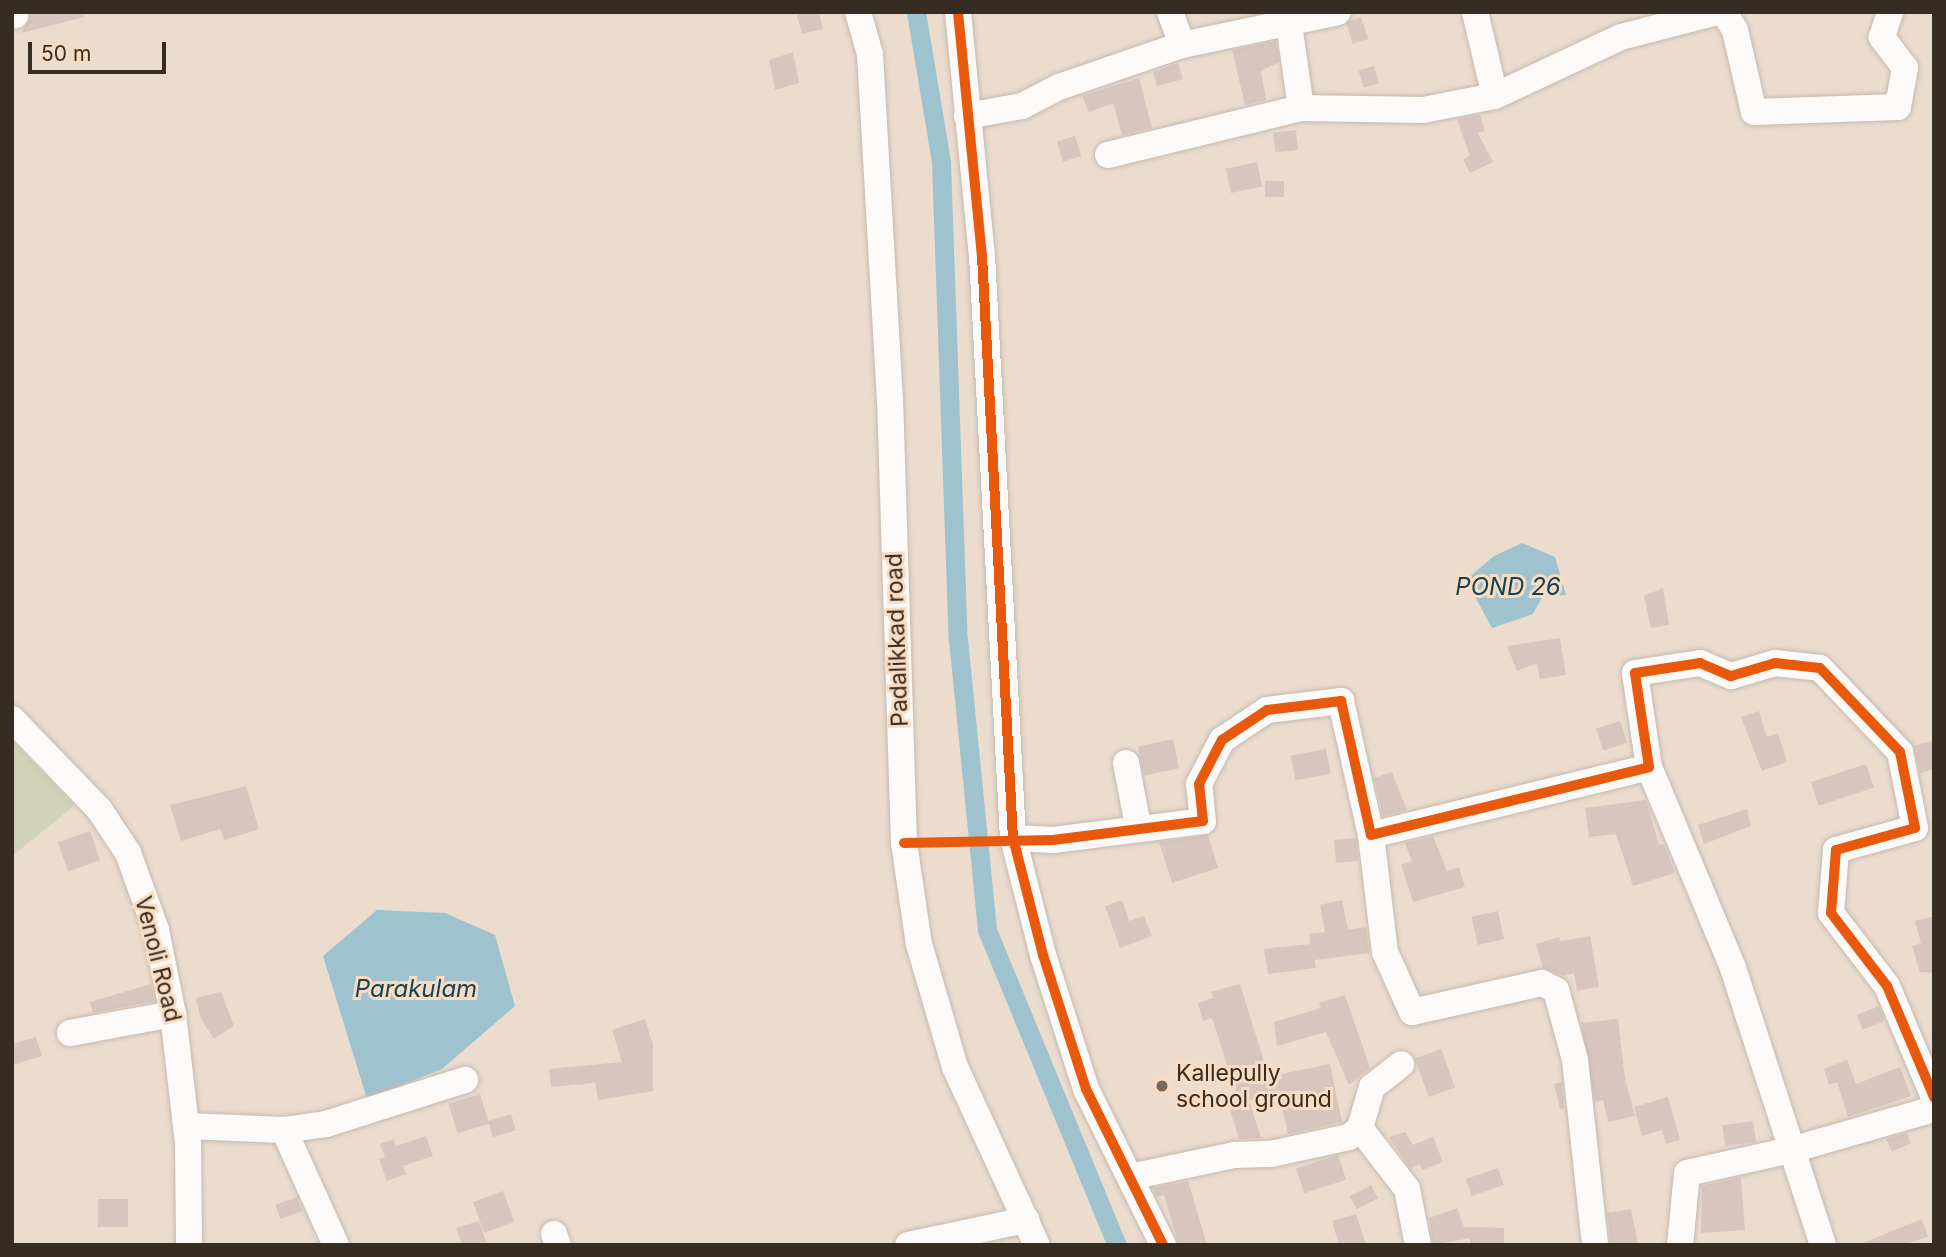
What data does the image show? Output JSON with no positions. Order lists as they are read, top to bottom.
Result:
{
  "streets": {
    "street": ["Padalikkad road", "Venoli Road"]
  },
  "water": ["POND 26", "Parakulam"],
  "places": ["Kallepully school ground"],
  "scale_bar": "50 m"
}
